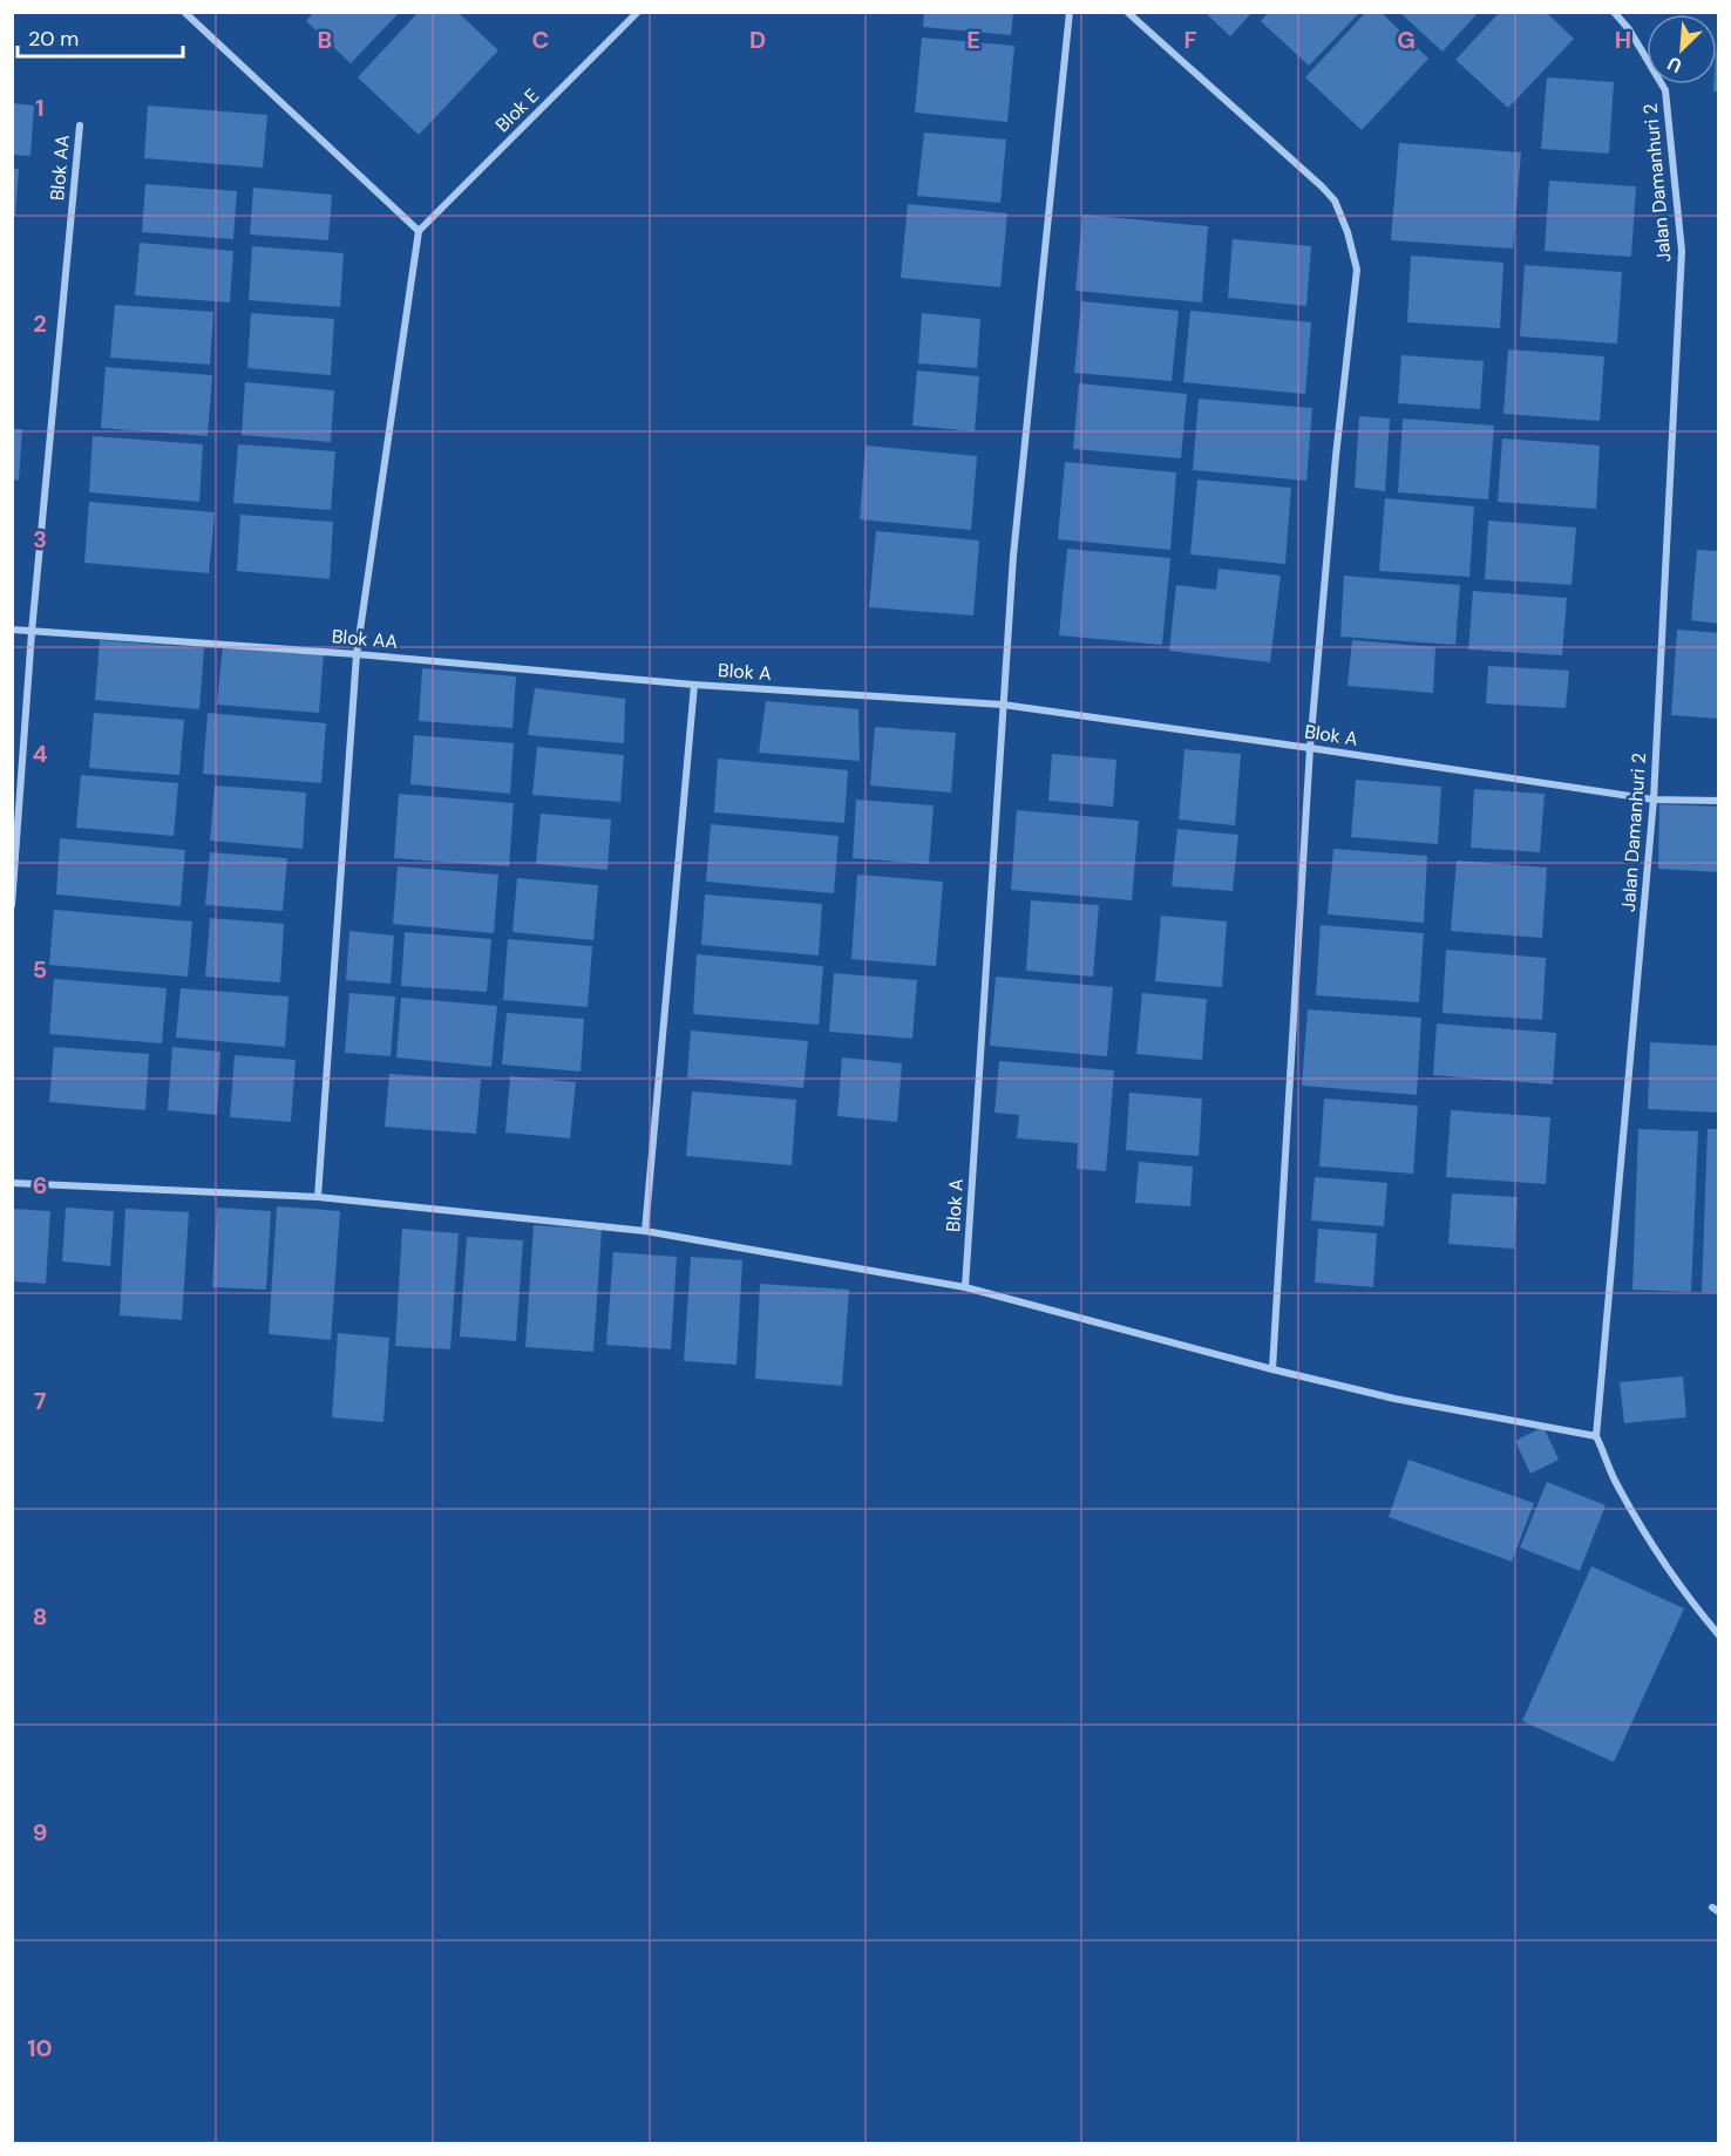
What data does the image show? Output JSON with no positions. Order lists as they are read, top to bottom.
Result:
{
  "streets": {
    "street": [
      "Blok E",
      "Blok AA",
      "Jalan Damanhuri 2",
      "Blok A"
    ]
  },
  "crossings": [
    ["Blok AA", "Blok A"],
    ["Jalan Damanhuri 2", "Blok A"]
  ],
  "scale_bar": "20 m",
  "north": "bottom left",
  "grid": {
    "columns": [
      "B",
      "C",
      "D",
      "E",
      "F",
      "G",
      "H"
    ],
    "rows": [
      "1",
      "2",
      "3",
      "4",
      "5",
      "6",
      "7",
      "8",
      "9",
      "10"
    ]
  }
}
